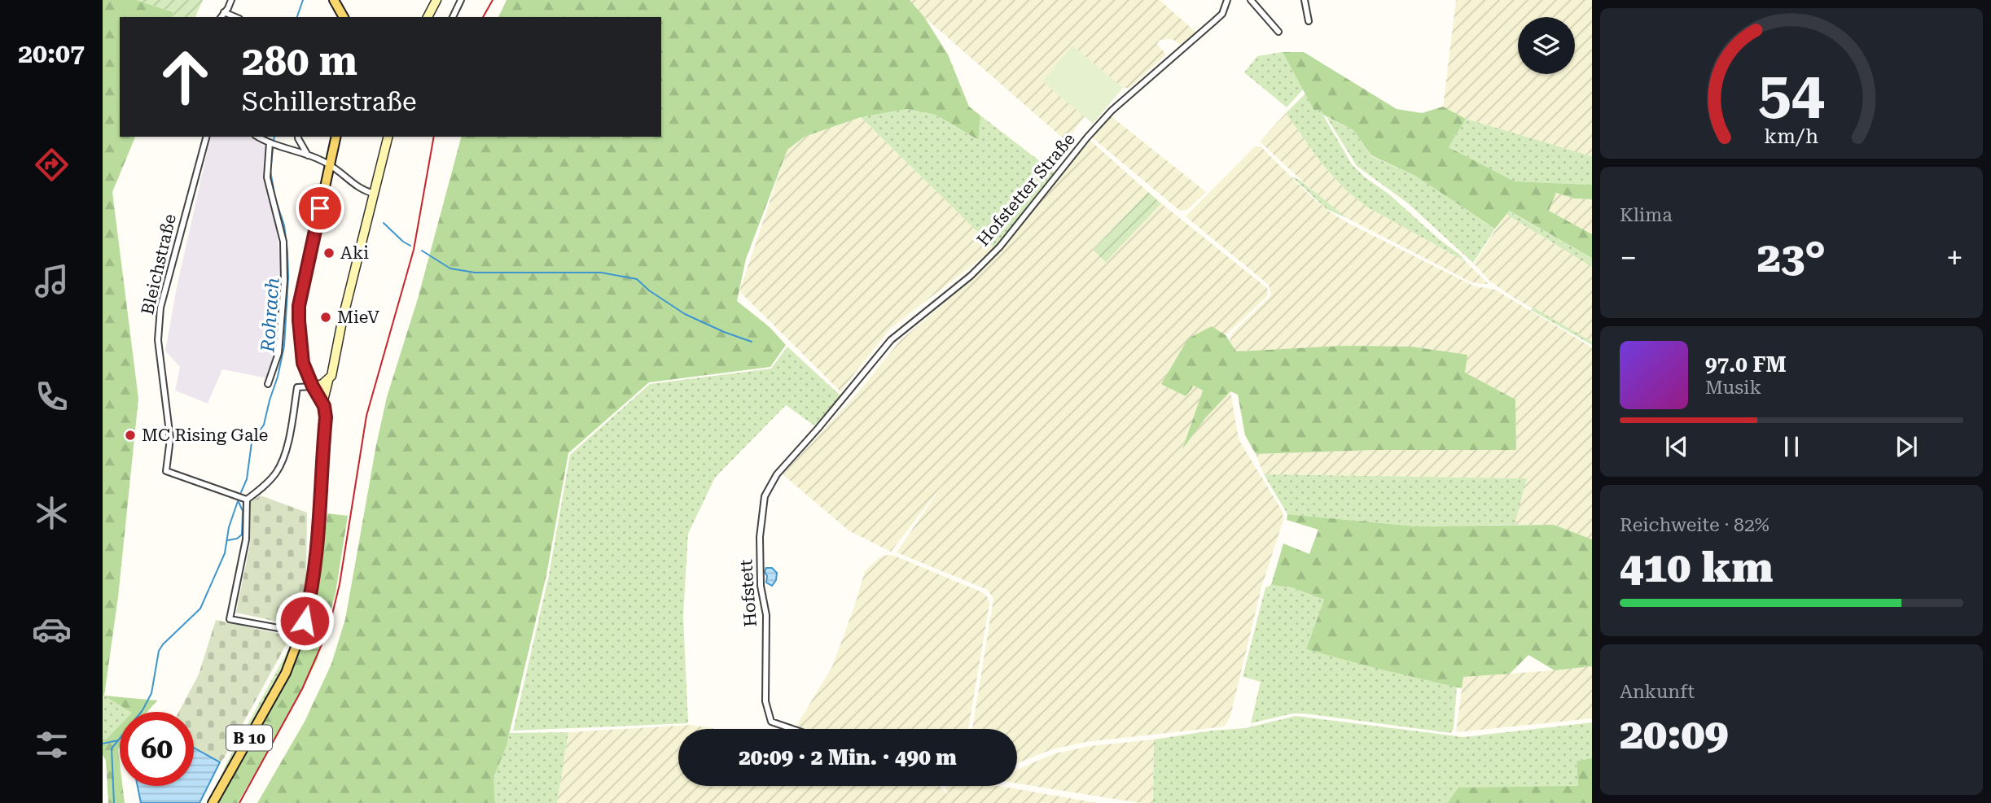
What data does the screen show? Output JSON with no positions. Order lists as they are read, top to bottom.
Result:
{
  "streets": {
    "main road": ["B 10"],
    "street": ["Hofstetter Straße", "Bleichstraße", "Hofstett"]
  },
  "crossings": [
    ["Hofstetter Straße", "Hofstett"]
  ],
  "water": ["Rohrach"],
  "places": ["Aki", "MieV", "MC Rising Gale"],
  "page": {
    "tabs": "20:07",
    "turn": ["280 m", "Schillerstraße"],
    "tile": [
      "Klima",
      ["Reichweite · 82%", "410 km"],
      ["Ankunft", "20:09"]
    ],
    "heat": ["−", "23°", "+"],
    "song": ["97.0 FM", "Musik"],
    "limit": "60",
    "trip": "20:09 · 2 Min. · 490 m",
    "gauge": ["54", "km/h"]
  }
}
